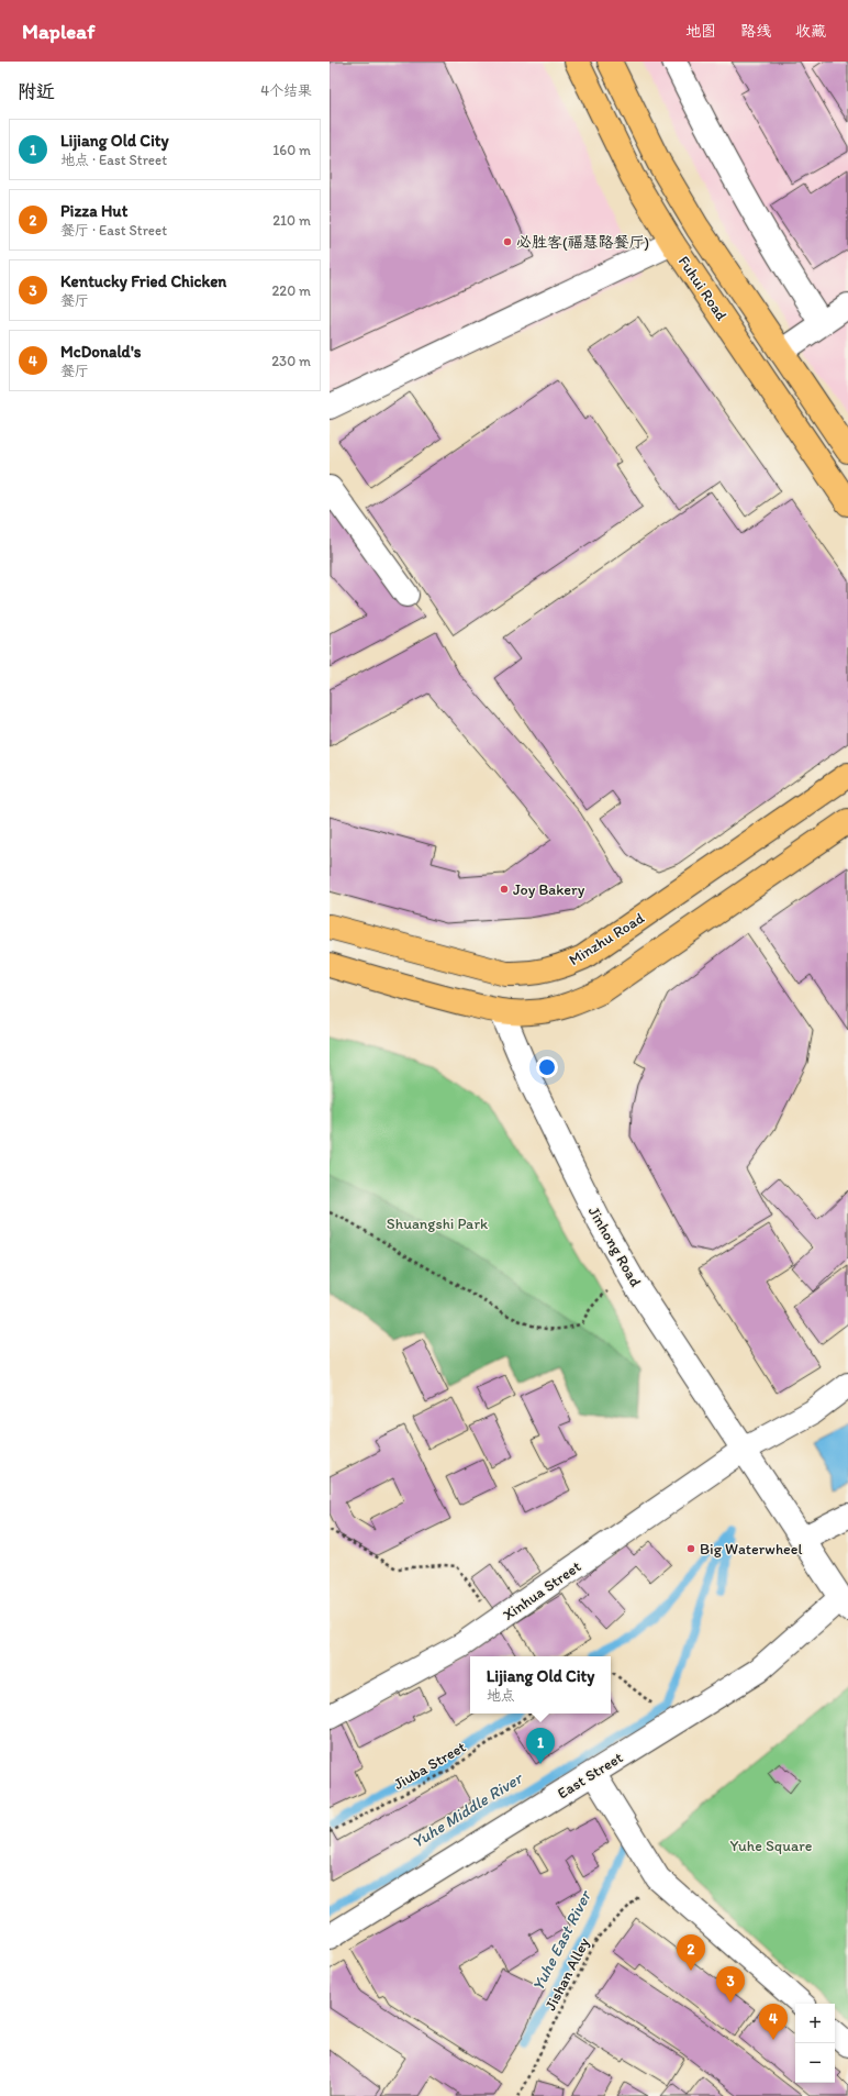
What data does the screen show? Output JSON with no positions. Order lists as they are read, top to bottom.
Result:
{
  "streets": {
    "main road": ["Fuhui Road", "Minzhu Road"],
    "street": ["Jinhong Road", "Xinhua Street", "East Street"],
    "path": ["Jiuba Street", "Jishan Alley"]
  },
  "crossings": [
    ["Jinhong Road", "Xinhua Street"]
  ],
  "water": ["Yuhe Middle River", "Yuhe East River"],
  "parks": ["Shuangshi Park", "Yuhe Square"],
  "places": ["必胜客(福慧路餐厅)", "Joy Bakery", "Big Waterwheel"],
  "page": {
    "header": "Mapleaf",
    "nav": ["地图", "路线", "收藏"],
    "heading": ["附近", "4个结果"],
    "list": [
      {
        "mark": "1",
        "name": "Lijiang Old City",
        "note": "地点 · East Street",
        "value": "160 m"
      },
      {
        "mark": "2",
        "name": "Pizza Hut",
        "note": "餐厅 · East Street",
        "value": "210 m"
      },
      {
        "mark": "3",
        "name": "Kentucky Fried Chicken",
        "note": "餐厅",
        "value": "220 m"
      },
      {
        "mark": "4",
        "name": "McDonald's",
        "note": "餐厅",
        "value": "230 m"
      }
    ],
    "popup": ["Lijiang Old City", "地点"],
    "pins": [
      "1",
      "2",
      "3",
      "4"
    ],
    "map_buttons": ["+", "−"]
  }
}
